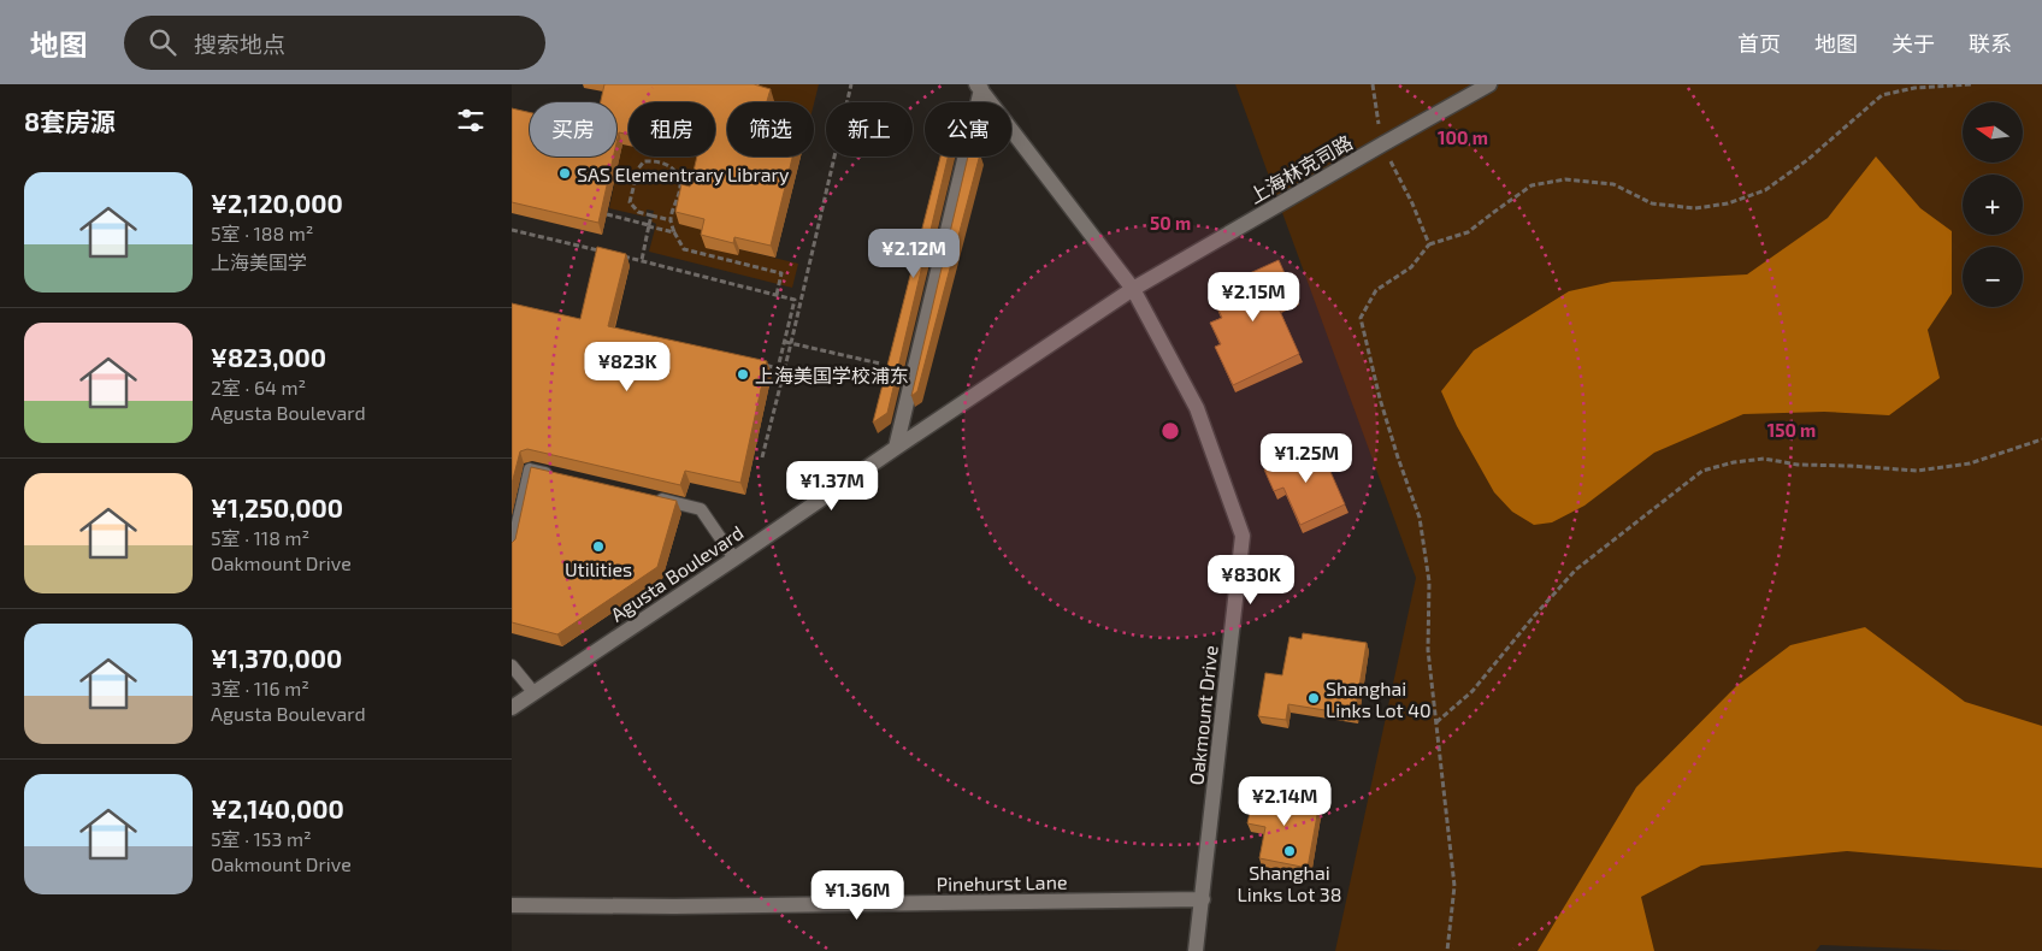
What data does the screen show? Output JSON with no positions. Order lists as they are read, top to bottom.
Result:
{
  "streets": {
    "street": [
      "上海林克司路",
      "Agusta Boulevard",
      "Oakmount Drive",
      "Pinehurst Lane"
    ]
  },
  "crossings": [
    ["上海林克司路", "Agusta Boulevard"],
    ["上海林克司路", "Oakmount Drive"],
    ["Agusta Boulevard", "Oakmount Drive"],
    ["Oakmount Drive", "Pinehurst Lane"]
  ],
  "places": [
    "SAS Elementrary Library",
    "上海美国学校浦东",
    "Utilities",
    "Shanghai Links Lot 40",
    "Shanghai Links Lot 38"
  ],
  "north": "left",
  "page": {
    "header": "地图",
    "search": "搜索地点",
    "nav": [
      "首页",
      "地图",
      "关于",
      "联系"
    ],
    "heading": "8套房源",
    "map_buttons": ["+", "−"],
    "chip": [
      "买房",
      "租房",
      "筛选",
      "新上",
      "公寓"
    ],
    "list": [
      {
        "name": "¥2,120,000",
        "note": "5室 · 188 m² · 上海美国学"
      },
      {
        "name": "¥823,000",
        "note": "2室 · 64 m² · Agusta Boulevard"
      },
      {
        "name": "¥1,250,000",
        "note": "5室 · 118 m² · Oakmount Drive"
      },
      {
        "name": "¥1,370,000",
        "note": "3室 · 116 m² · Agusta Boulevard"
      },
      {
        "name": "¥2,140,000",
        "note": "5室 · 153 m² · Oakmount Drive"
      }
    ],
    "price": [
      "¥2.12M",
      "¥2.15M",
      "¥823K",
      "¥1.25M",
      "¥1.37M",
      "¥830K",
      "¥2.14M",
      "¥1.36M"
    ]
  },
  "rings": ["100 m", "50 m", "150 m"]
}
